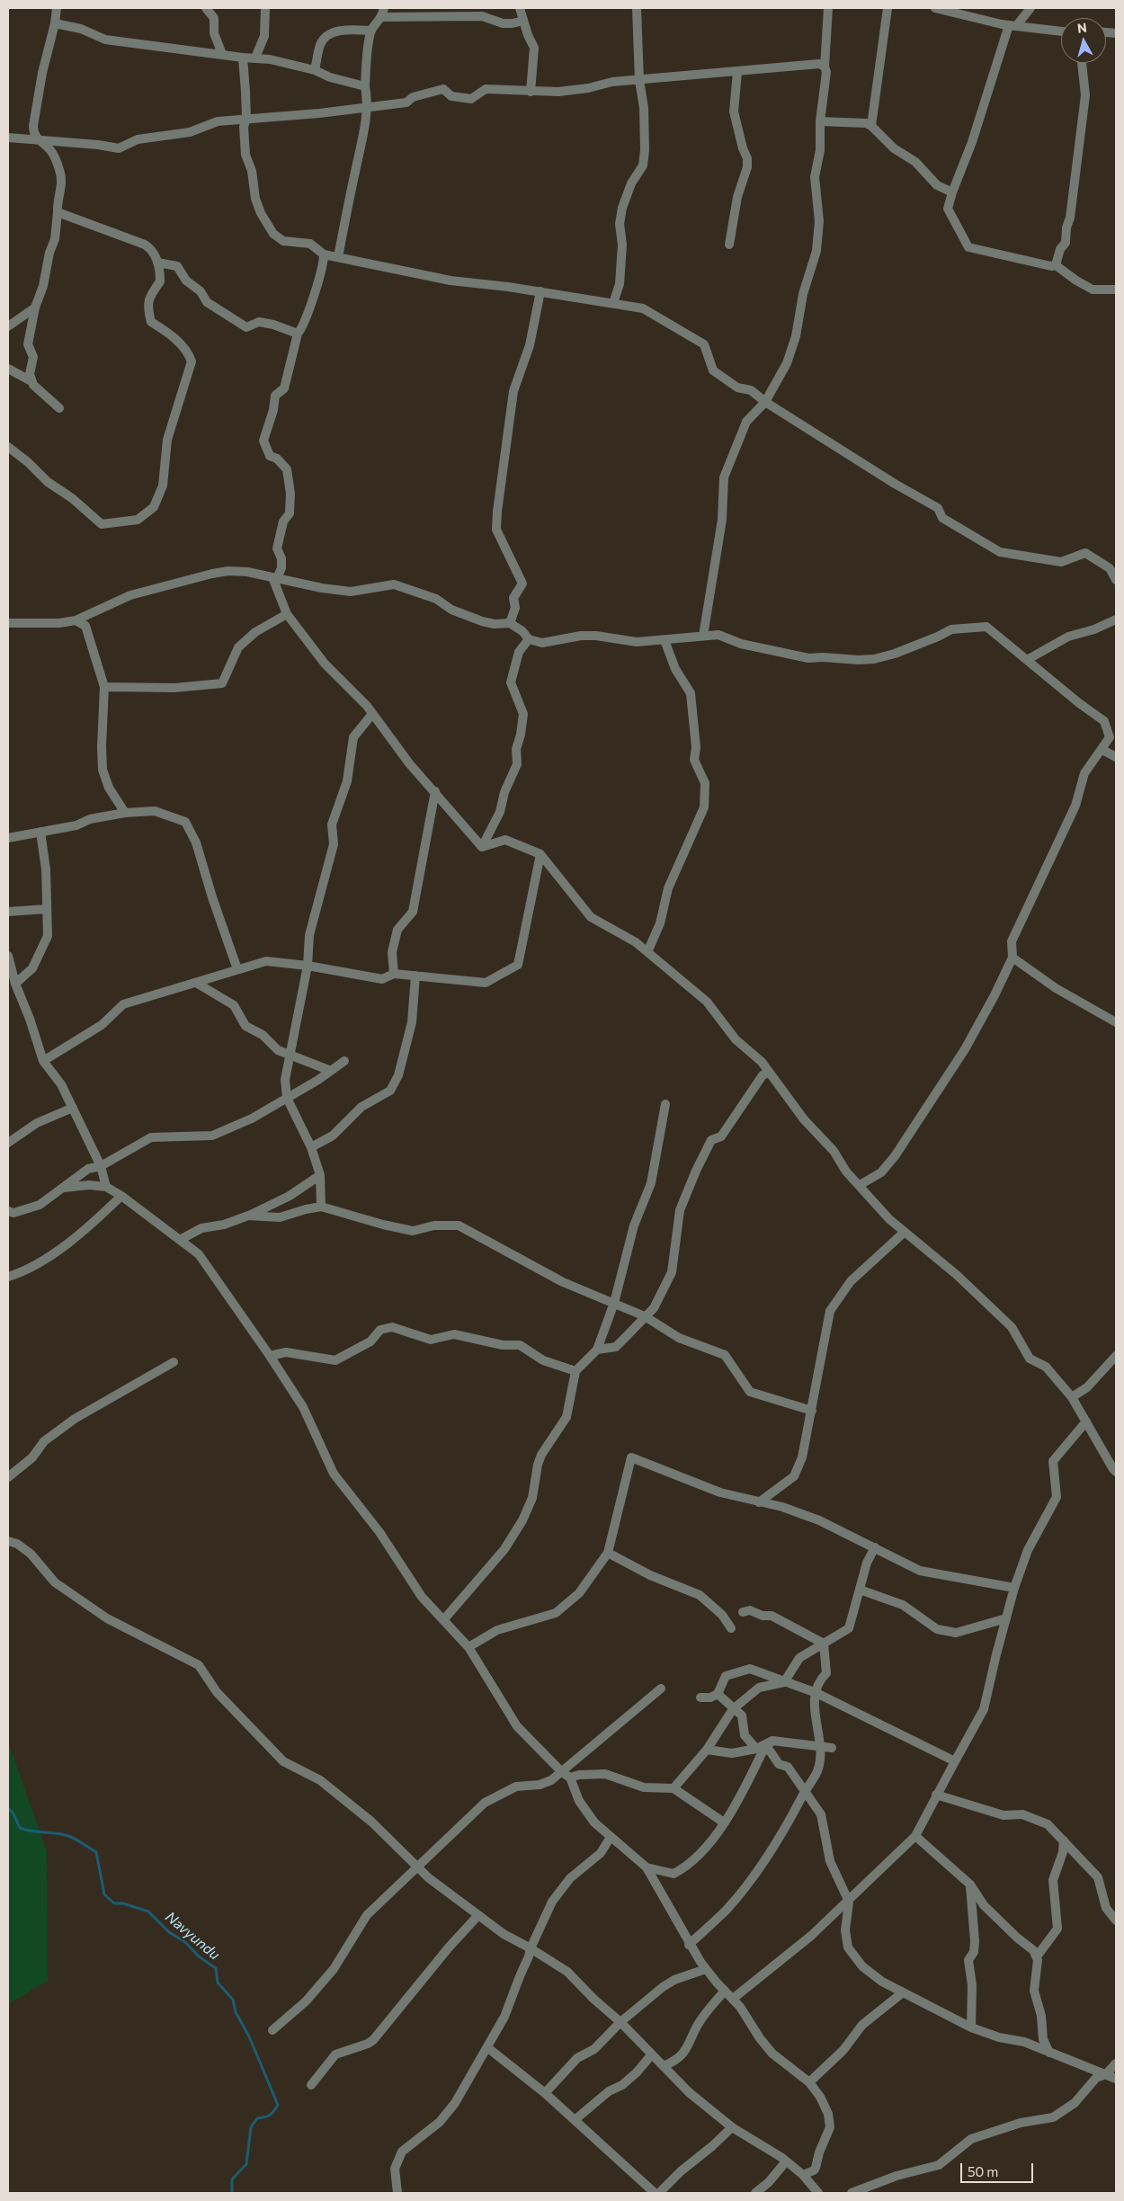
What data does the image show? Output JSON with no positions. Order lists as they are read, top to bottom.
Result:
{
  "water": ["Navyundu"],
  "scale_bar": "50 m",
  "north": "top"
}
